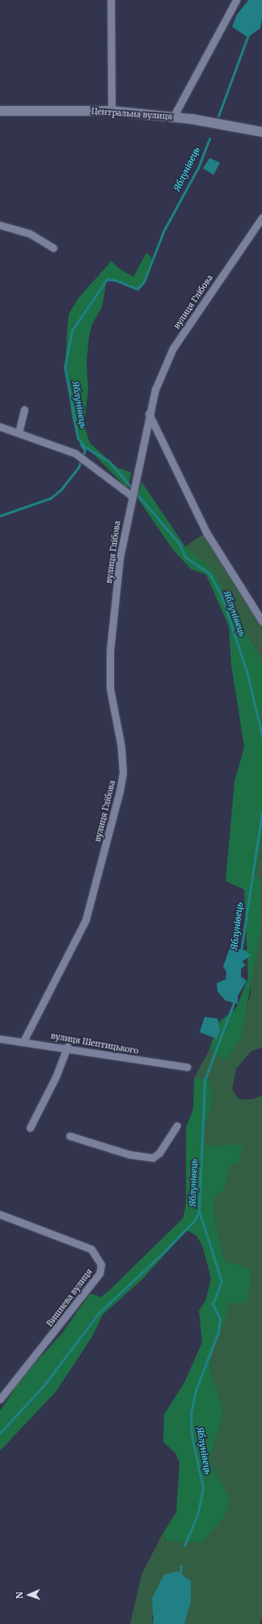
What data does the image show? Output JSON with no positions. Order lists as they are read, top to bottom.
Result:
{
  "streets": {
    "main road": ["Центральна вулиця"],
    "street": ["вулиця Глібова", "вулиця Шептицького", "Вишнева вулиця"]
  },
  "crossings": [
    ["вулиця Глібова", "вулиця Шептицького"]
  ],
  "water": ["Яблунівець"],
  "north": "left"
}
